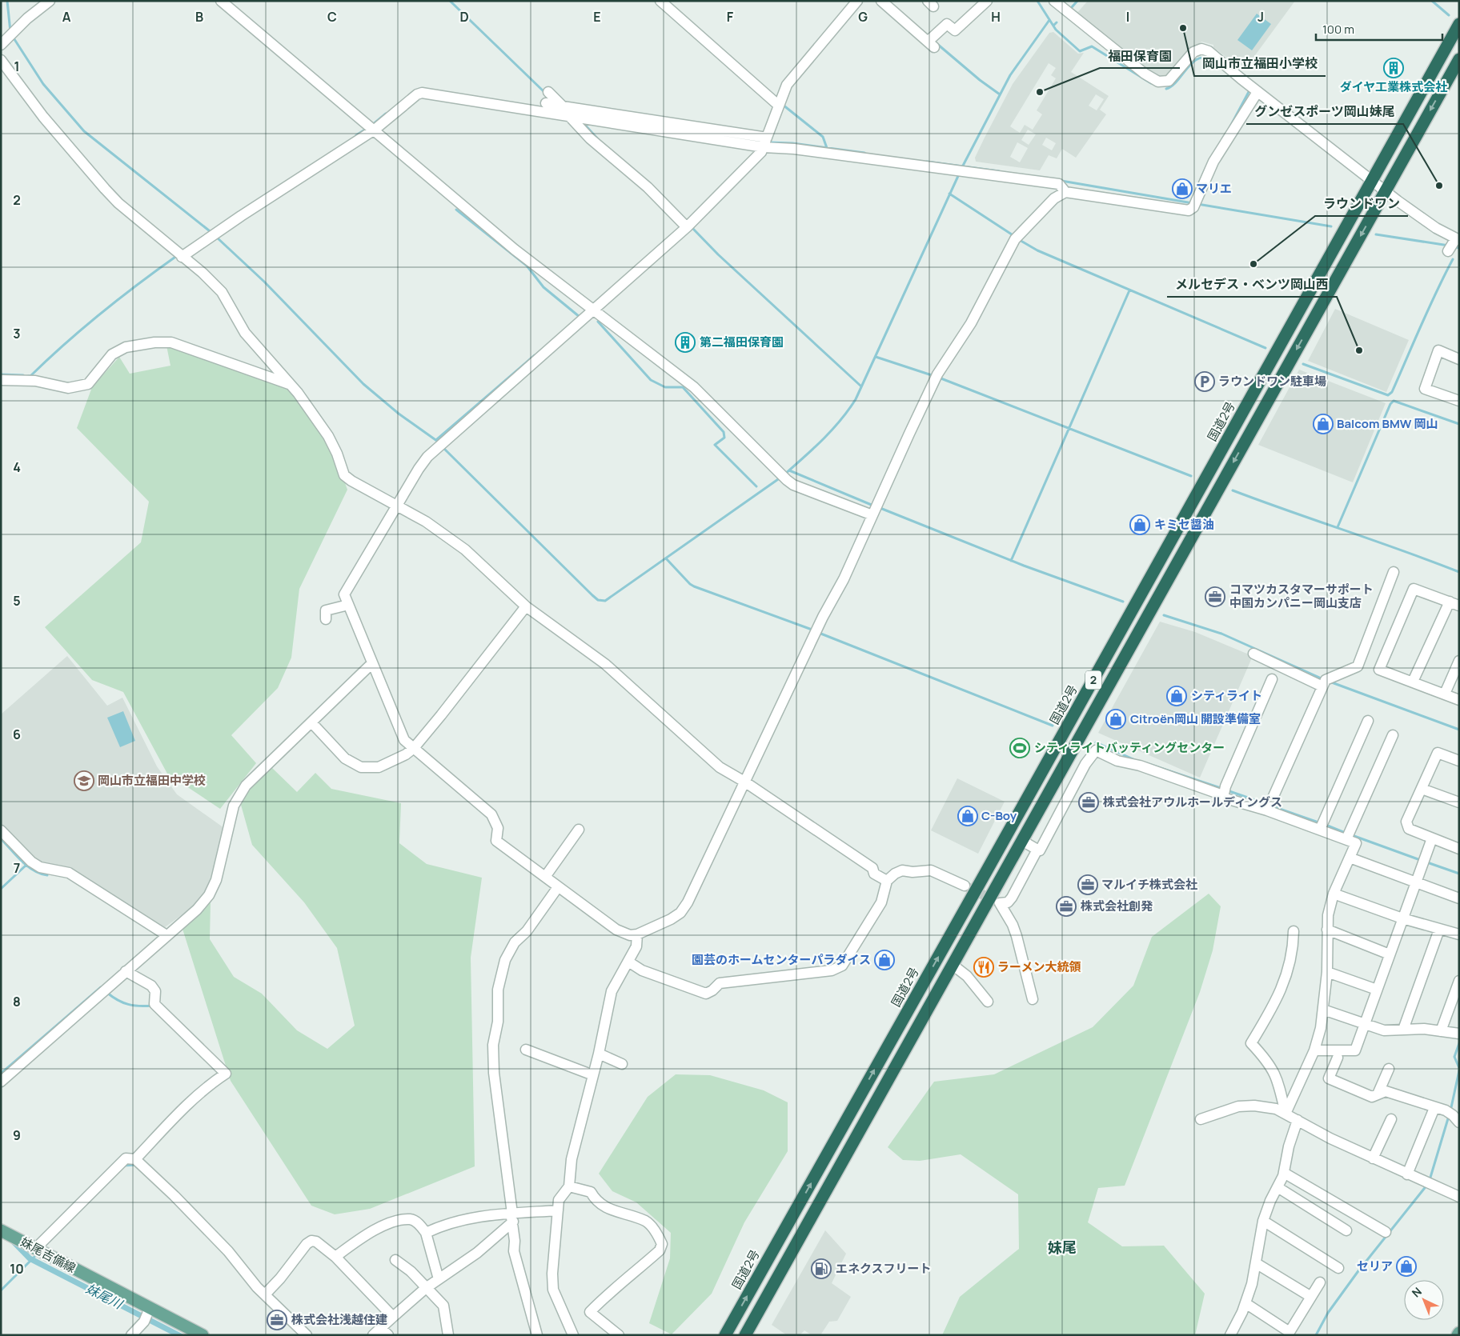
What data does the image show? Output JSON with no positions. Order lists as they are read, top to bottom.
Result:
{
  "streets": {
    "highway": ["国道2号", "2"],
    "main road": ["妹尾吉備線"]
  },
  "districts": ["妹尾"],
  "water": ["妹尾川"],
  "places": {
    "other": [
      "岡山市立福田小学校",
      "福田保育園",
      "グンゼスポーツ岡山妹尾",
      "ラウンドワン",
      "メルセデス・ベンツ岡山西"
    ],
    "building": ["ダイヤ工業株式会社", "第二福田保育園"],
    "shop": [
      "マリエ",
      "Balcom BMW 岡山",
      "キミセ醤油",
      "シティライト",
      "Citroën岡山 開設準備室",
      "C-Boy",
      "園芸のホームセンターパラダイス",
      "セリア"
    ],
    "parking": ["ラウンドワン駐車場"],
    "office": [
      "コマツカスタマーサポート 中国カンパニー岡山支店",
      "株式会社アウルホールディングス",
      "マルイチ株式会社",
      "株式会社創発",
      "株式会社浅越住建"
    ],
    "sports": ["シティライトバッティングセンター"],
    "school or university": ["岡山市立福田中学校"],
    "restaurant": ["ラーメン大統領"],
    "fuel station": ["エネクスフリート"]
  },
  "scale_bar": "100 m",
  "north": "top left",
  "grid": {
    "columns": [
      "A",
      "B",
      "C",
      "D",
      "E",
      "F",
      "G",
      "H",
      "I",
      "J"
    ],
    "rows": [
      "1",
      "2",
      "3",
      "4",
      "5",
      "6",
      "7",
      "8",
      "9",
      "10"
    ]
  }
}
